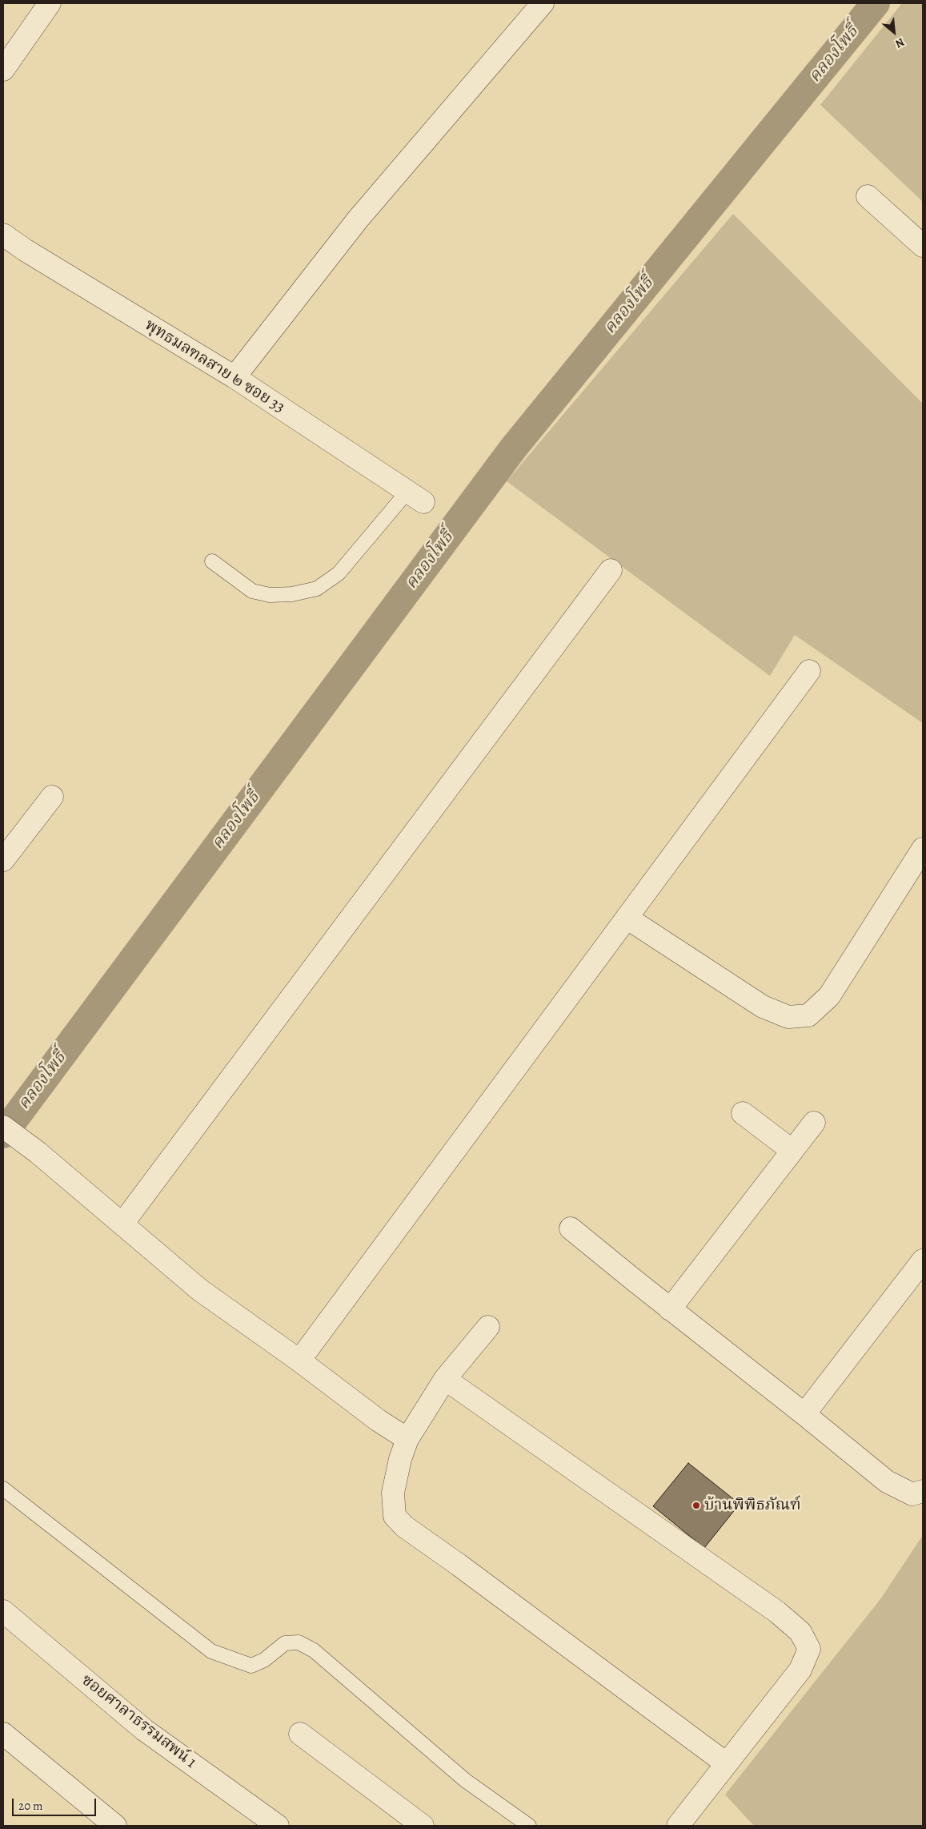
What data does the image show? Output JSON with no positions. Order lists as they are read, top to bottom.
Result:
{
  "streets": {
    "street": ["พุทธมลฑลสาย ๒ ซอย 33", "ซอยศาลาธรรมสพน์ 1"]
  },
  "water": ["คลองโพธิ์"],
  "places": ["บ้านพิพิธภัณฑ์"],
  "scale_bar": "20 m",
  "north": "bottom right"
}
